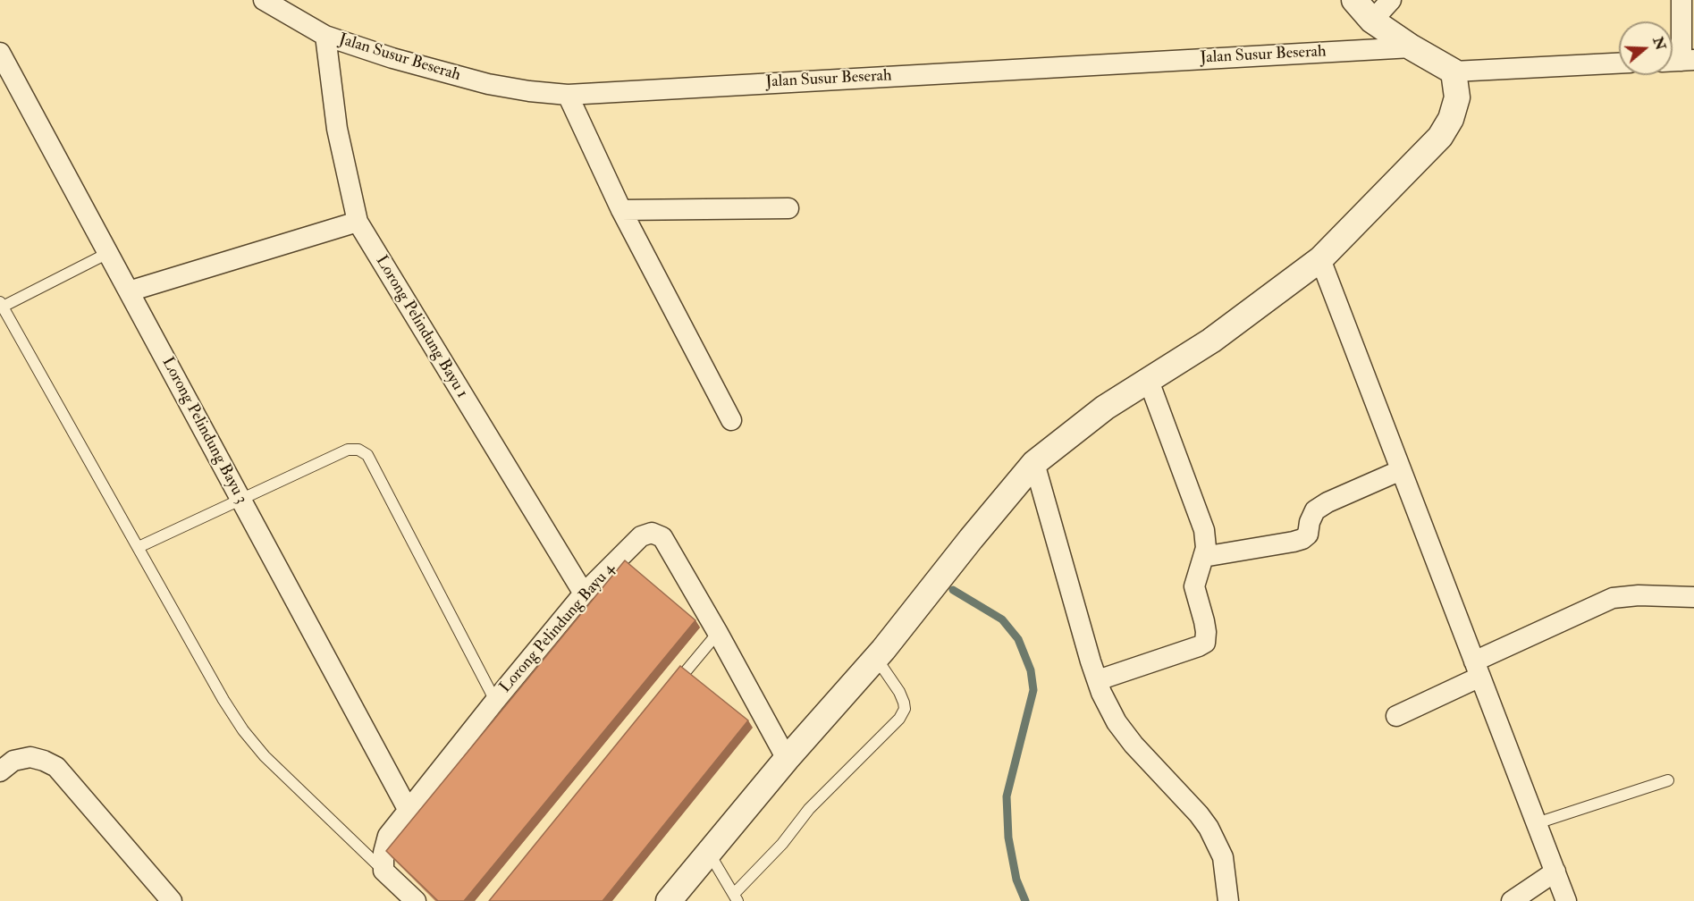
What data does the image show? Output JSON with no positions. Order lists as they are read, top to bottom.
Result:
{
  "streets": {
    "street": [
      "Jalan Susur Beserah",
      "Lorong Pelindung Bayu 1",
      "Lorong Pelindung Bayu 3",
      "Lorong Pelindung Bayu 4"
    ]
  },
  "crossings": [
    ["Jalan Susur Beserah", "Lorong Pelindung Bayu 1"],
    ["Lorong Pelindung Bayu 1", "Lorong Pelindung Bayu 4"],
    ["Lorong Pelindung Bayu 3", "Lorong Pelindung Bayu 4"]
  ],
  "north": "right"
}
